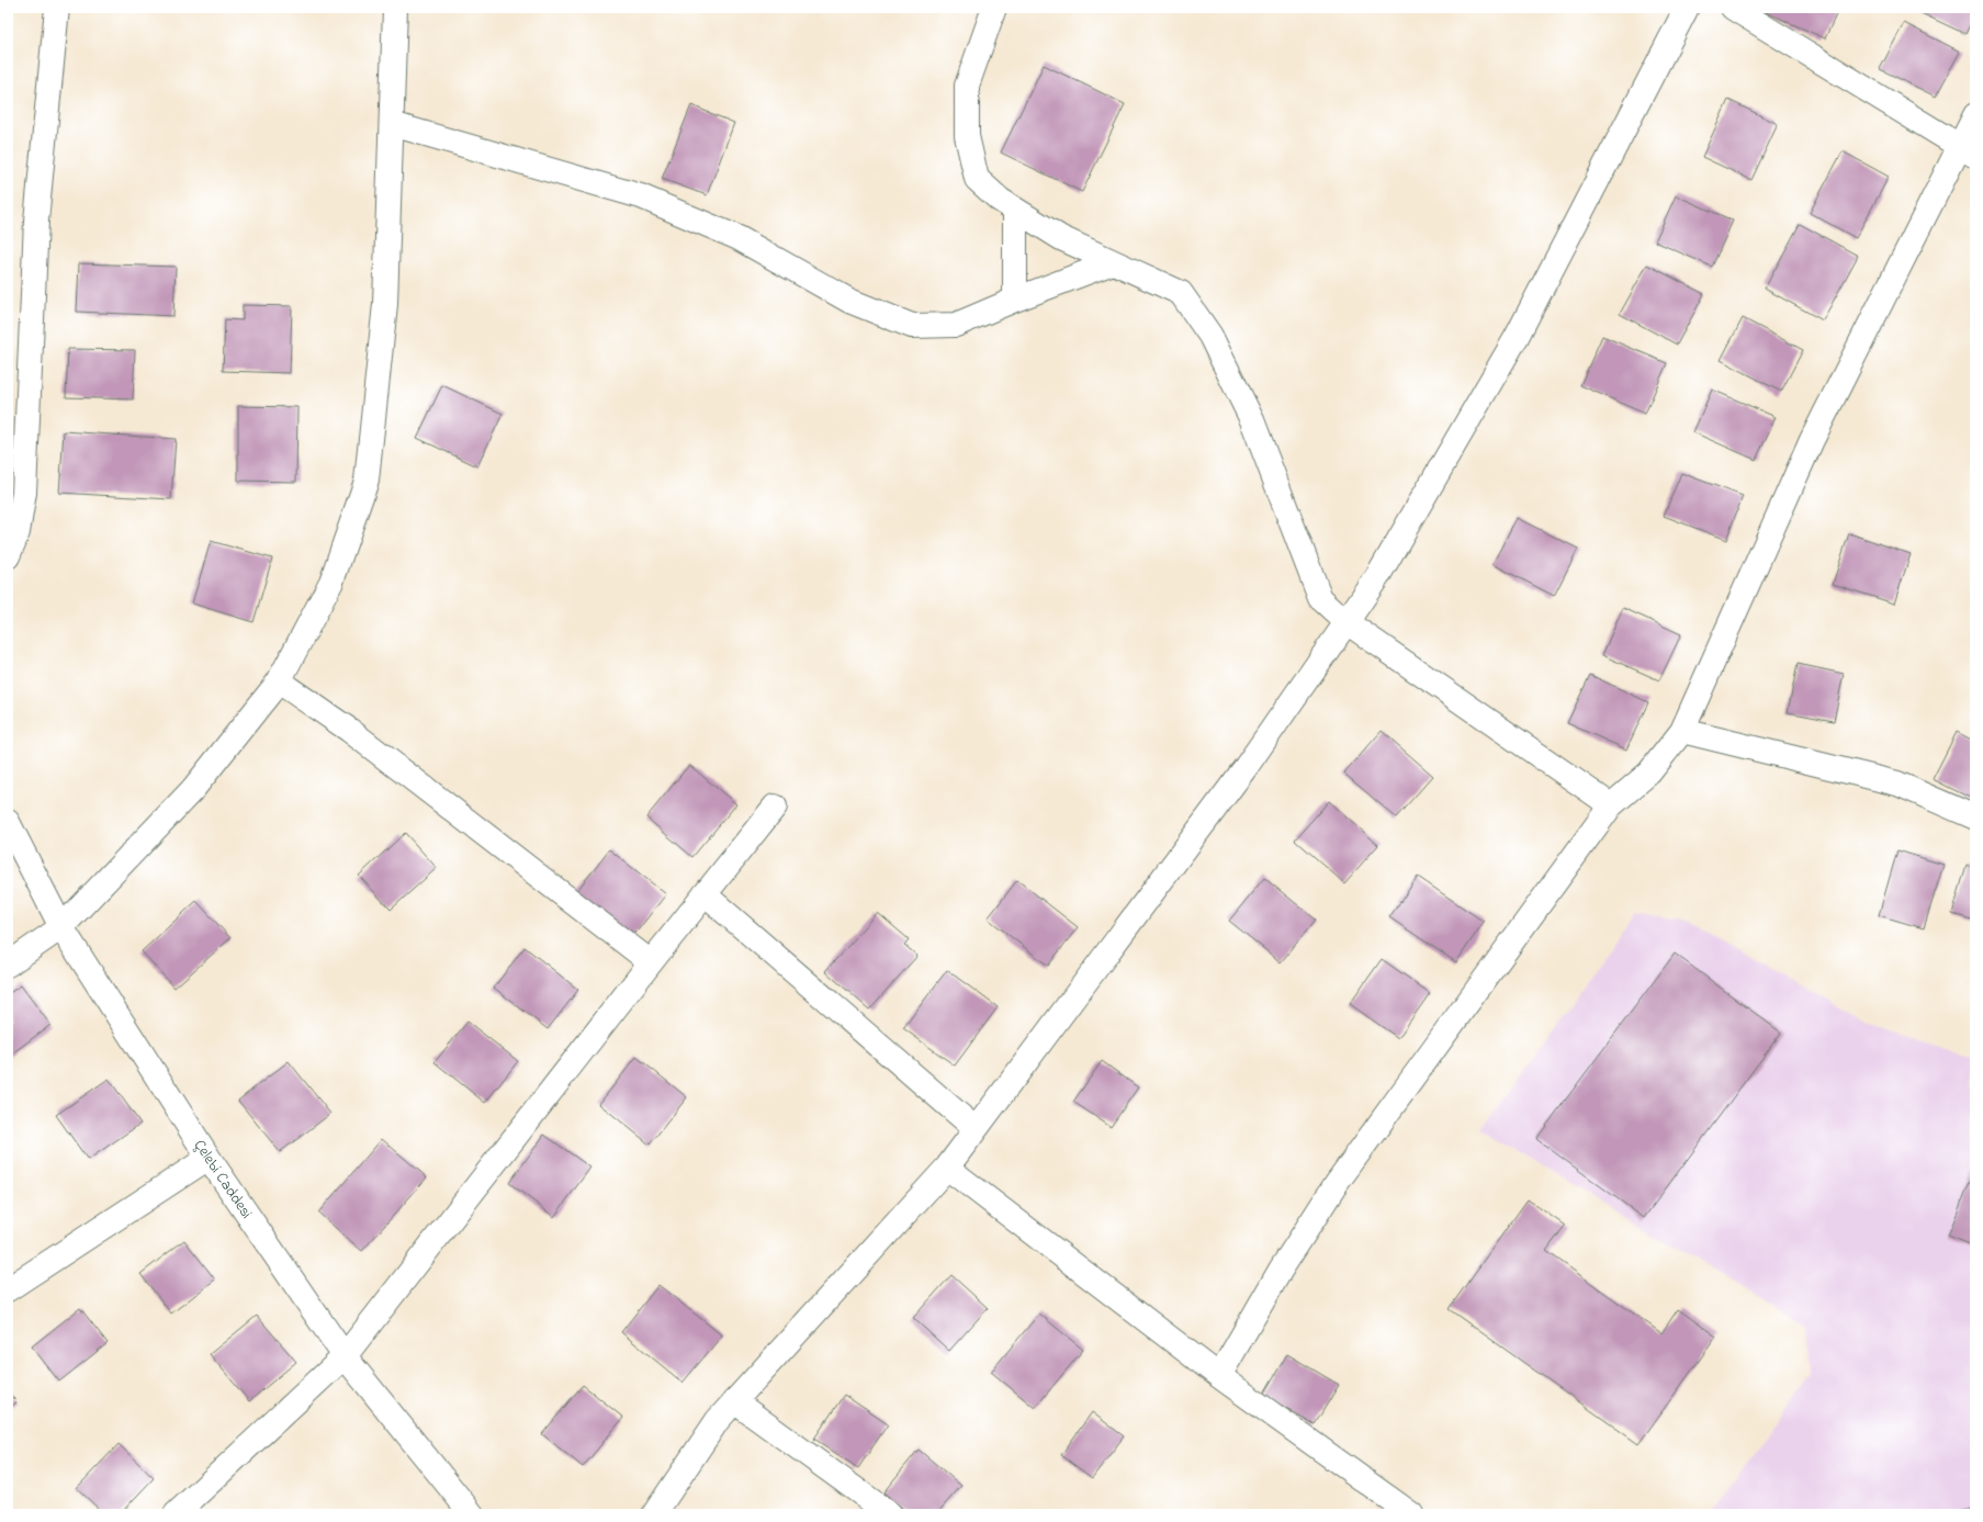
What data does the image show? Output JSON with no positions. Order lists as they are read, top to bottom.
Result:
{
  "streets": {
    "street": ["Çelebi Caddesi"]
  }
}
